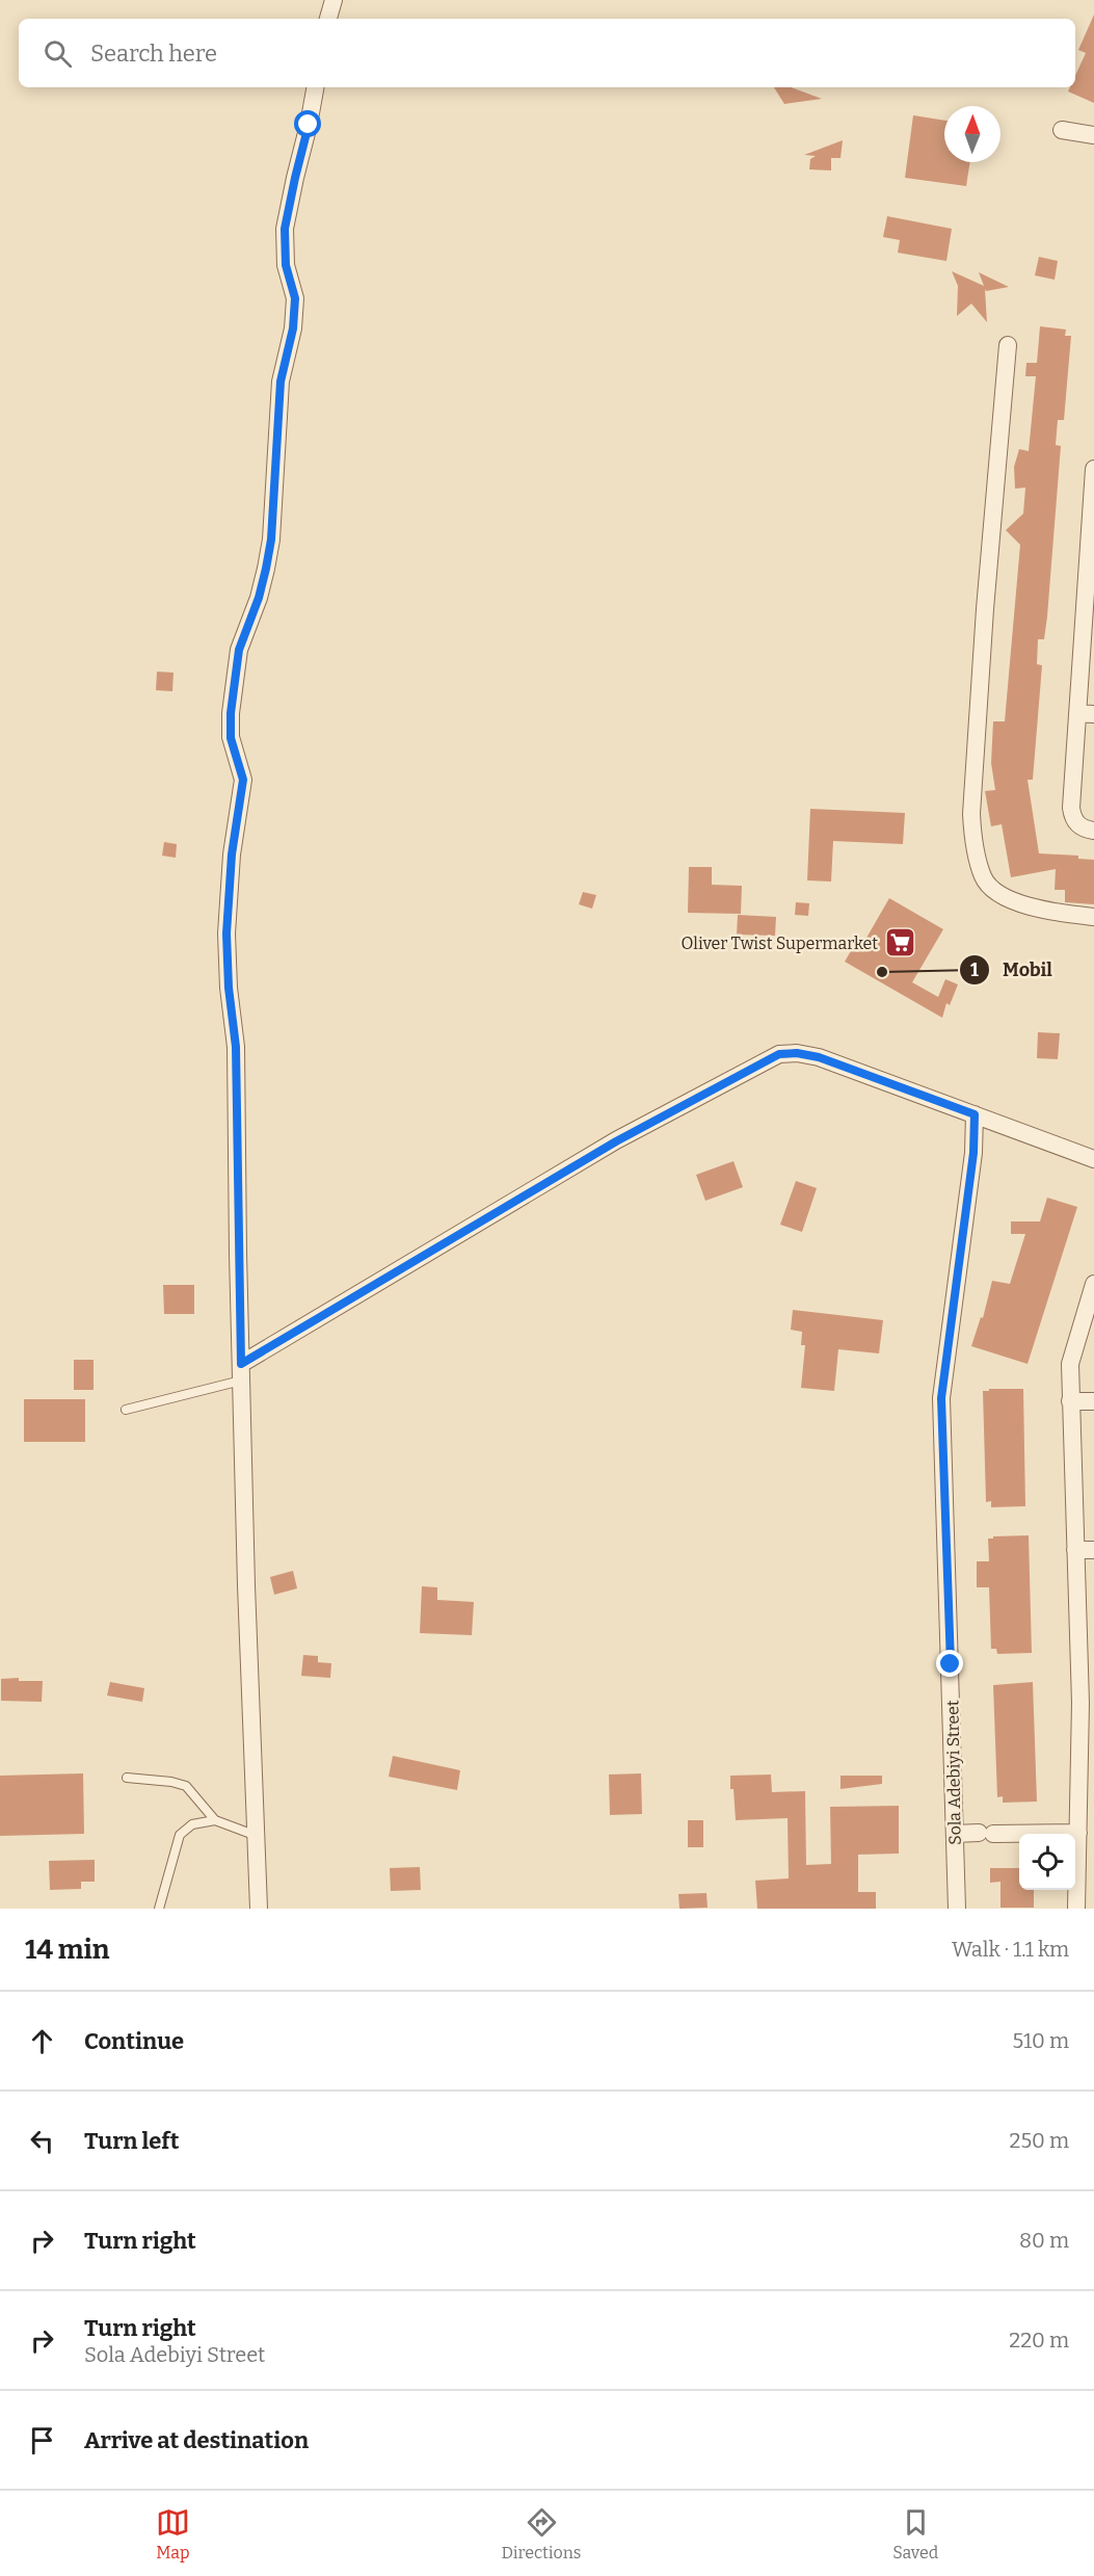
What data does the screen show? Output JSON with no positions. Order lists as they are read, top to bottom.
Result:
{
  "streets": {
    "street": ["Sola Adebiyi Street"]
  },
  "places": {
    "supermarket": ["Oliver Twist Supermarket"],
    "other": ["Mobil"]
  },
  "north": "top",
  "page": {
    "search": "Search here",
    "heading": ["14 min", "Walk · 1.1 km"],
    "list": [
      ["Continue", "510 m"],
      ["Turn left", "250 m"],
      ["Turn right", "80 m"],
      ["Turn right", "Sola Adebiyi Street", "220 m"],
      "Arrive at destination"
    ],
    "nav": ["Map", "Directions", "Saved"]
  }
}
